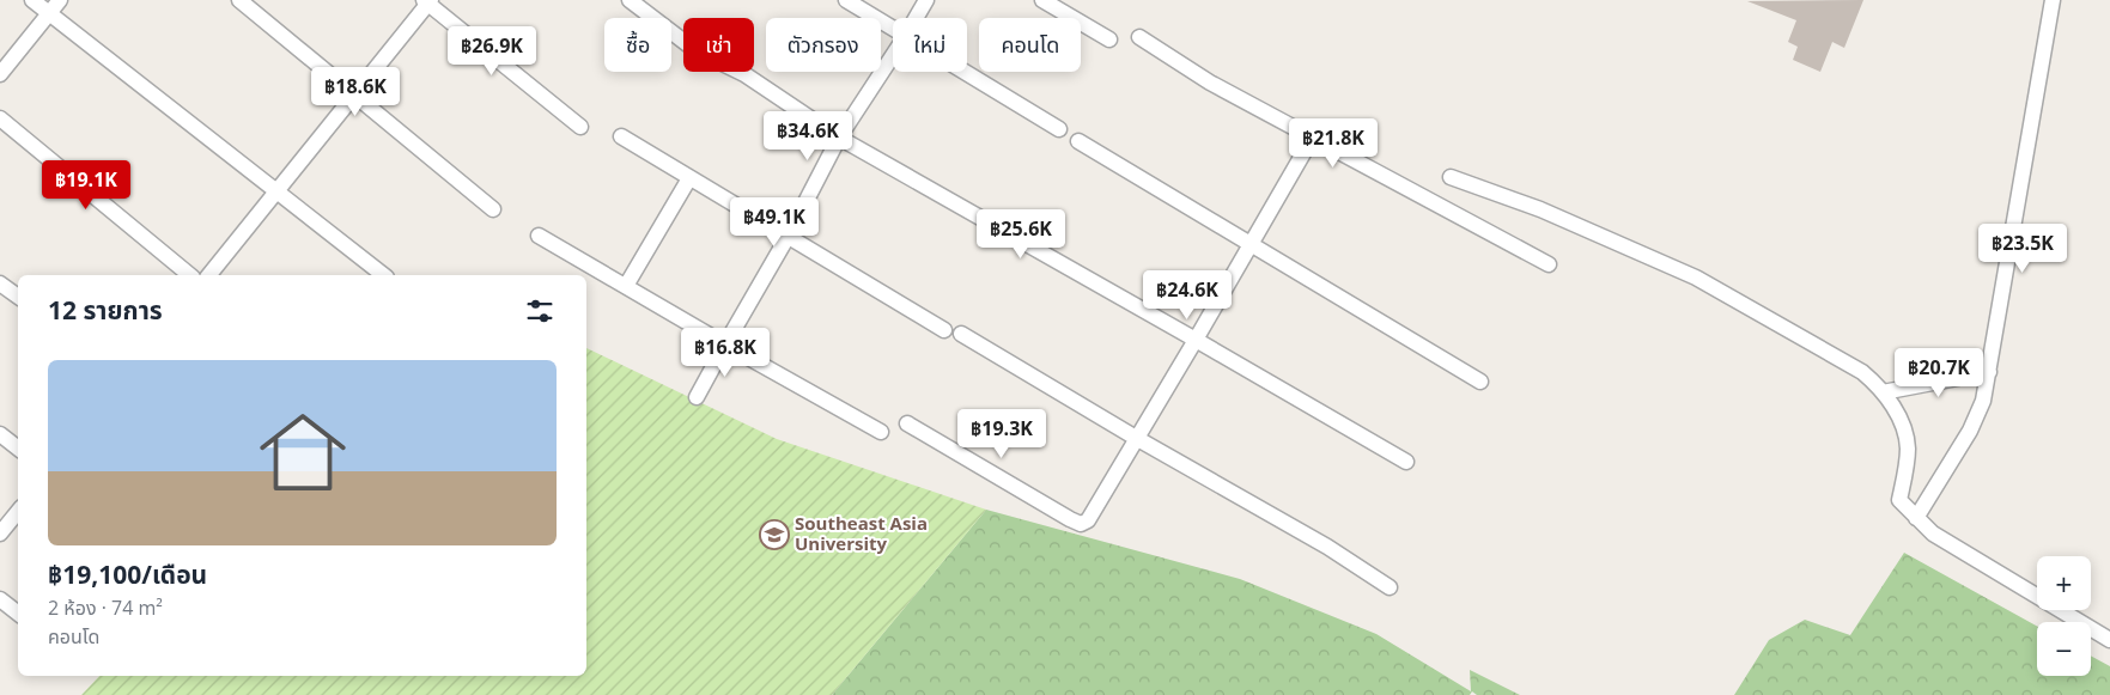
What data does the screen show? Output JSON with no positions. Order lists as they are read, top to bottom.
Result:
{
  "places": {
    "school or university": ["Southeast Asia University"]
  },
  "page": {
    "chip": [
      "ซื้อ",
      "เช่า",
      "ตัวกรอง",
      "ใหม่",
      "คอนโด"
    ],
    "price": [
      "฿26.9K",
      "฿18.6K",
      "฿34.6K",
      "฿21.8K",
      "฿19.1K",
      "฿49.1K",
      "฿25.6K",
      "฿23.5K",
      "฿24.6K",
      "฿16.8K",
      "฿20.7K",
      "฿19.3K"
    ],
    "heading": "12 รายการ",
    "list": [
      {
        "name": "฿19,100/เดือน",
        "note": "2 ห้อง · 74 m² · คอนโด"
      }
    ],
    "map_buttons": ["+", "−"]
  }
}
